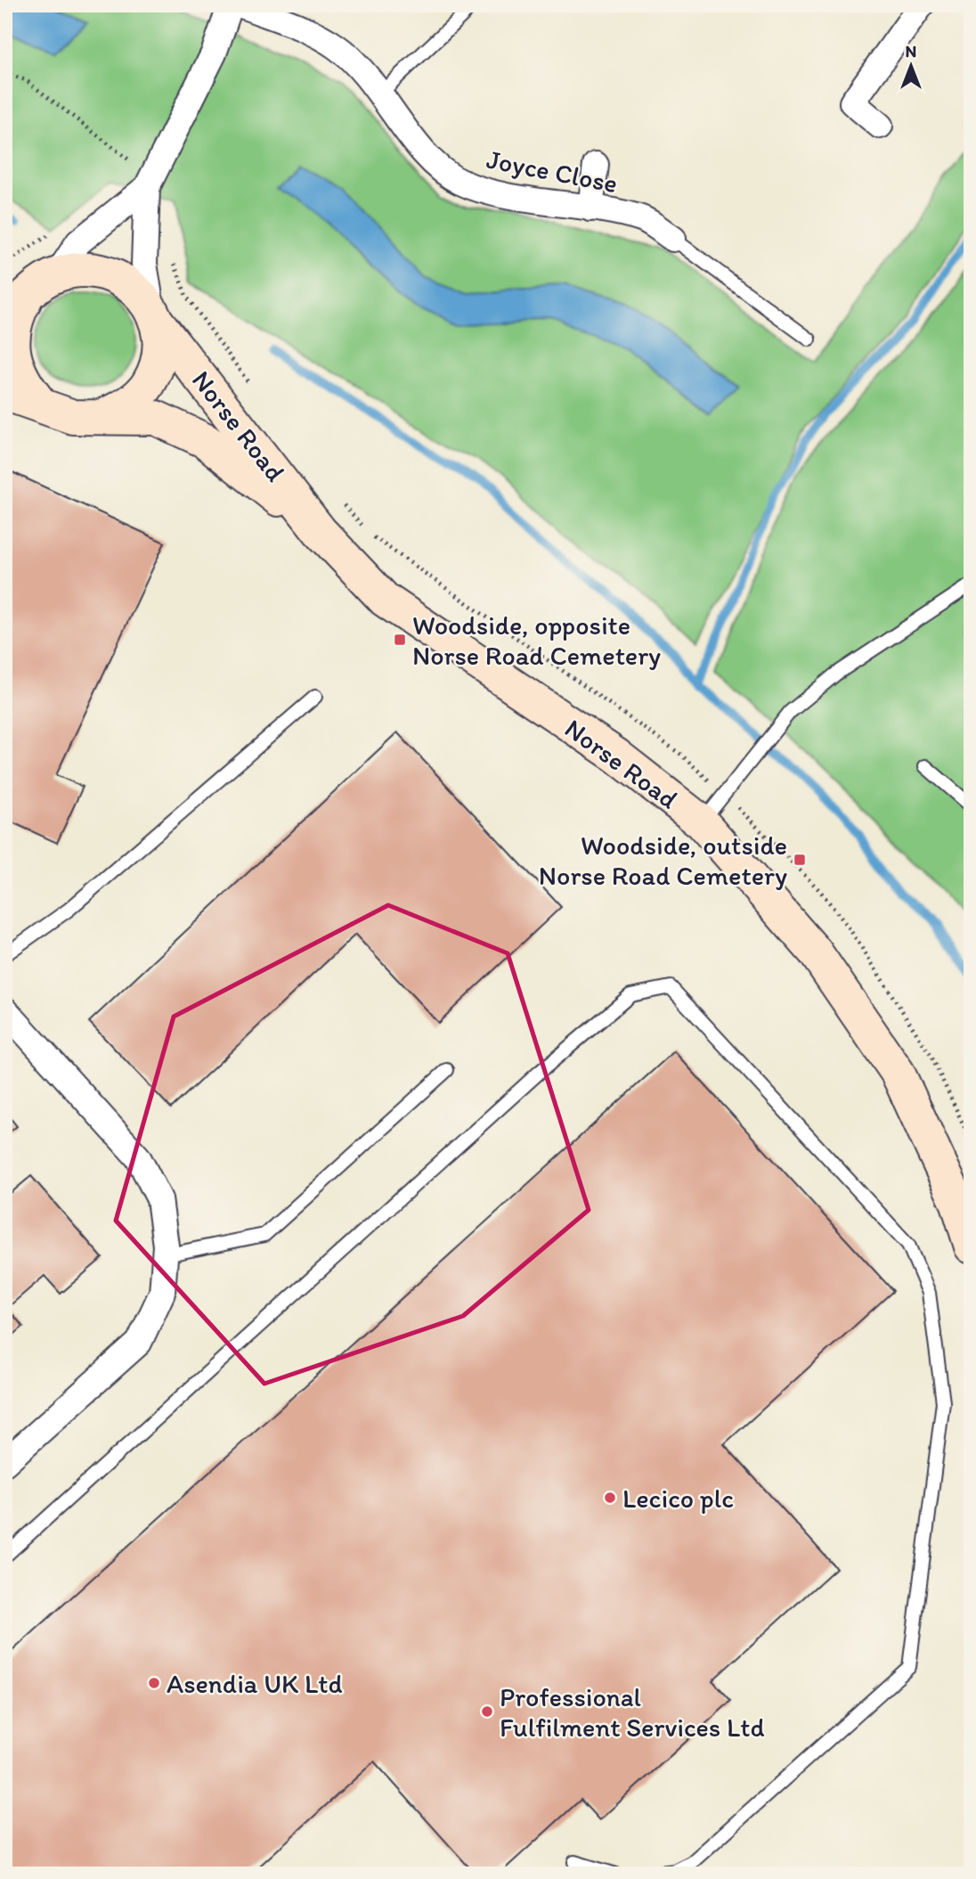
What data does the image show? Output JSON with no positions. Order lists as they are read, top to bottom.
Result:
{
  "streets": {
    "street": ["Joyce Close", "Norse Road"]
  },
  "places": {
    "transit": ["Woodside, opposite Norse Road Cemetery", "Woodside, outside Norse Road Cemetery"],
    "other": ["Lecico plc", "Asendia UK Ltd", "Professional Fulfilment Services Ltd"]
  },
  "north": "top"
}
